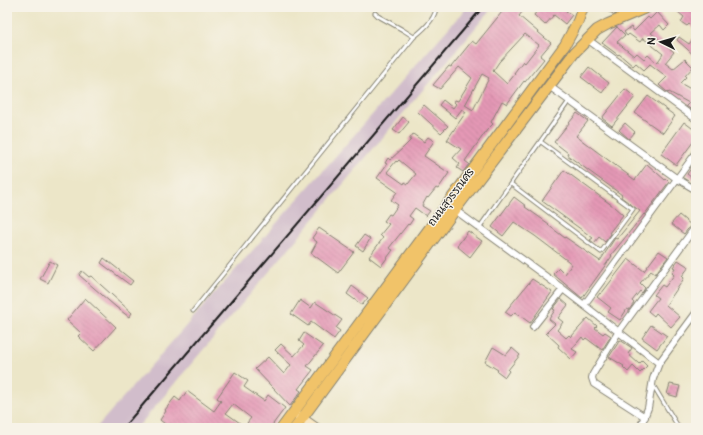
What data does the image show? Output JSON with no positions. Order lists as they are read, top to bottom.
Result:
{
  "streets": {
    "main road": ["ถนนสุวรรณศร"]
  },
  "north": "left"
}
